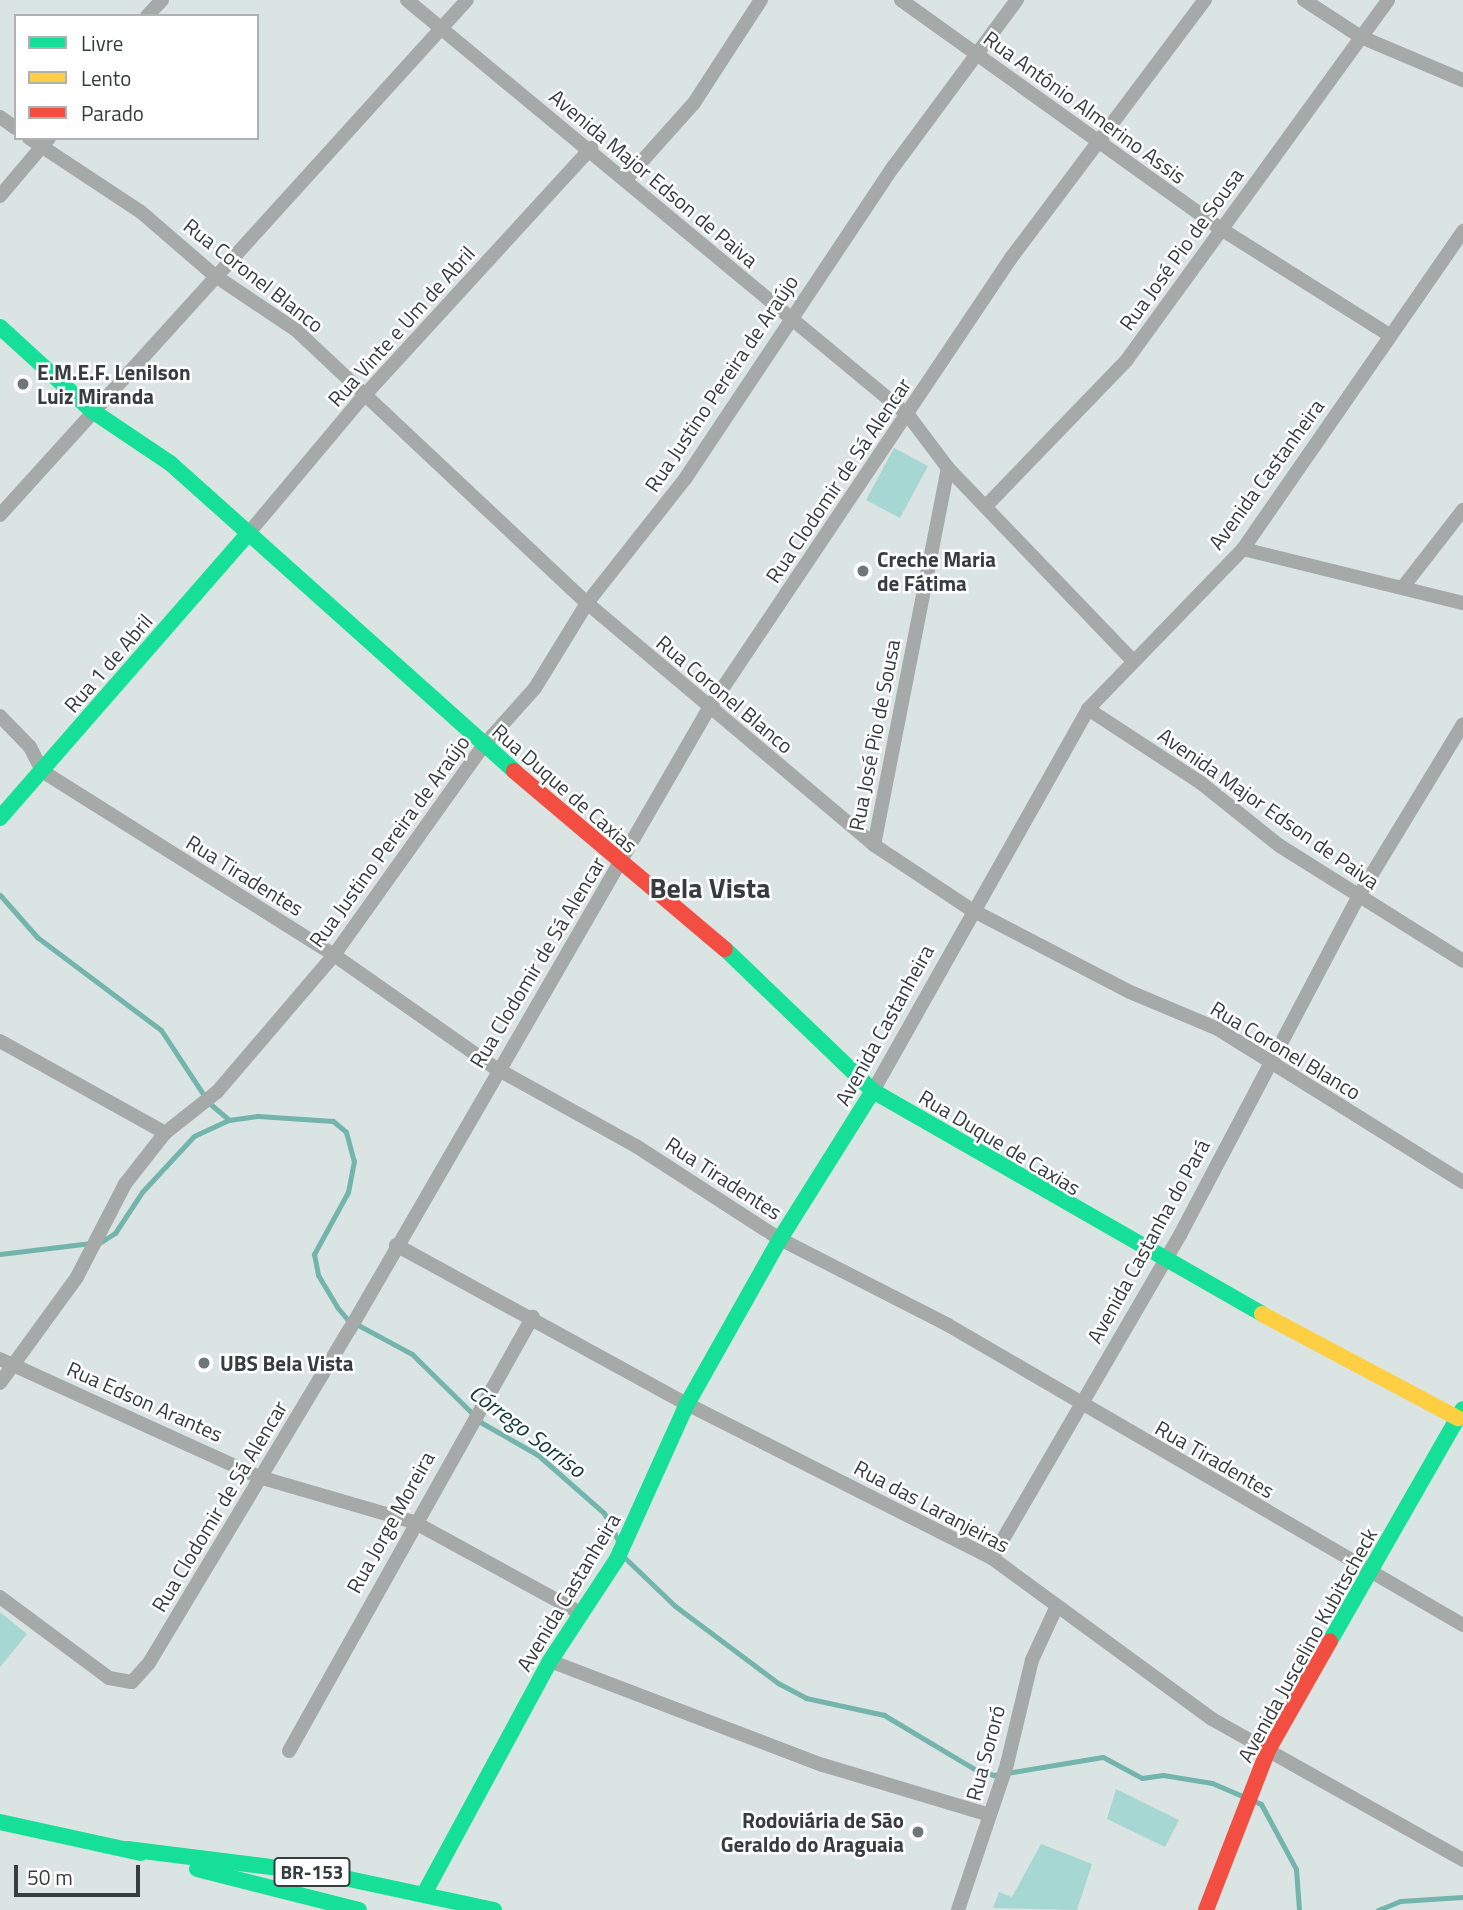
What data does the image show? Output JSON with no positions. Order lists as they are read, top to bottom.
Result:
{
  "streets": {
    "street": [
      "Rua Antônio Almerino Assis",
      "Avenida Major Edson de Paiva",
      "Rua José Pio de Sousa",
      "Rua Coronel Blanco",
      "Rua Vinte e Um de Abril",
      "Rua Justino Pereira de Araújo",
      "Avenida Castanheira",
      "Rua Clodomir de Sá Alencar",
      "Rua 1 de Abril",
      "Rua Duque de Caxias",
      "Rua Tiradentes",
      "Avenida Castanha do Pará",
      "Rua Edson Arantes",
      "Rua das Laranjeiras",
      "Rua Jorge Moreira",
      "Avenida Juscelino Kubitscheck",
      "Rua Sororó",
      "BR-153"
    ]
  },
  "crossings": [
    ["Rua Antônio Almerino Assis", "Rua José Pio de Sousa"],
    ["Rua Antônio Almerino Assis", "Rua Justino Pereira de Araújo"],
    ["Rua Antônio Almerino Assis", "Avenida Castanheira"],
    ["Rua Antônio Almerino Assis", "Rua Clodomir de Sá Alencar"],
    ["Avenida Major Edson de Paiva", "Rua José Pio de Sousa"],
    ["Avenida Major Edson de Paiva", "Rua Vinte e Um de Abril"],
    ["Avenida Major Edson de Paiva", "Rua Justino Pereira de Araújo"],
    ["Avenida Major Edson de Paiva", "Avenida Castanheira"],
    ["Avenida Major Edson de Paiva", "Rua Clodomir de Sá Alencar"],
    ["Avenida Major Edson de Paiva", "Avenida Castanha do Pará"],
    ["Rua José Pio de Sousa", "Rua Coronel Blanco"],
    ["Rua Coronel Blanco", "Rua Vinte e Um de Abril"],
    ["Rua Coronel Blanco", "Rua Justino Pereira de Araújo"],
    ["Rua Coronel Blanco", "Avenida Castanheira"],
    ["Rua Coronel Blanco", "Rua Clodomir de Sá Alencar"],
    ["Rua Coronel Blanco", "Avenida Castanha do Pará"],
    ["Rua Vinte e Um de Abril", "Rua 1 de Abril"],
    ["Rua Vinte e Um de Abril", "Rua Duque de Caxias"],
    ["Rua Justino Pereira de Araújo", "Rua Duque de Caxias"],
    ["Rua Justino Pereira de Araújo", "Rua Tiradentes"],
    ["Rua Justino Pereira de Araújo", "Rua Edson Arantes"],
    ["Avenida Castanheira", "Rua Duque de Caxias"],
    ["Avenida Castanheira", "Rua Tiradentes"],
    ["Avenida Castanheira", "Rua Edson Arantes"],
    ["Avenida Castanheira", "Rua das Laranjeiras"],
    ["Avenida Castanheira", "BR-153"],
    ["Rua Clodomir de Sá Alencar", "Rua Duque de Caxias"],
    ["Rua Clodomir de Sá Alencar", "Rua Tiradentes"],
    ["Rua Clodomir de Sá Alencar", "Rua Edson Arantes"],
    ["Rua Clodomir de Sá Alencar", "Rua das Laranjeiras"],
    ["Rua 1 de Abril", "Rua Duque de Caxias"],
    ["Rua 1 de Abril", "Rua Tiradentes"],
    ["Rua Duque de Caxias", "Avenida Castanha do Pará"],
    ["Rua Duque de Caxias", "Avenida Juscelino Kubitscheck"],
    ["Rua Tiradentes", "Avenida Castanha do Pará"],
    ["Rua Tiradentes", "Avenida Juscelino Kubitscheck"],
    ["Avenida Castanha do Pará", "Rua das Laranjeiras"],
    ["Rua Edson Arantes", "Rua Jorge Moreira"],
    ["Rua das Laranjeiras", "Rua Jorge Moreira"],
    ["Rua das Laranjeiras", "Avenida Juscelino Kubitscheck"],
    ["Rua das Laranjeiras", "Rua Sororó"]
  ],
  "districts": ["Bela Vista"],
  "water": ["Córrego Sorriso"],
  "places": [
    "E.M.E.F. Lenilson Luiz Miranda",
    "Creche Maria de Fátima",
    "UBS Bela Vista",
    "Rodoviária de São Geraldo do Araguaia"
  ],
  "legend": ["Livre", "Lento", "Parado"],
  "scale_bar": "50 m"
}
